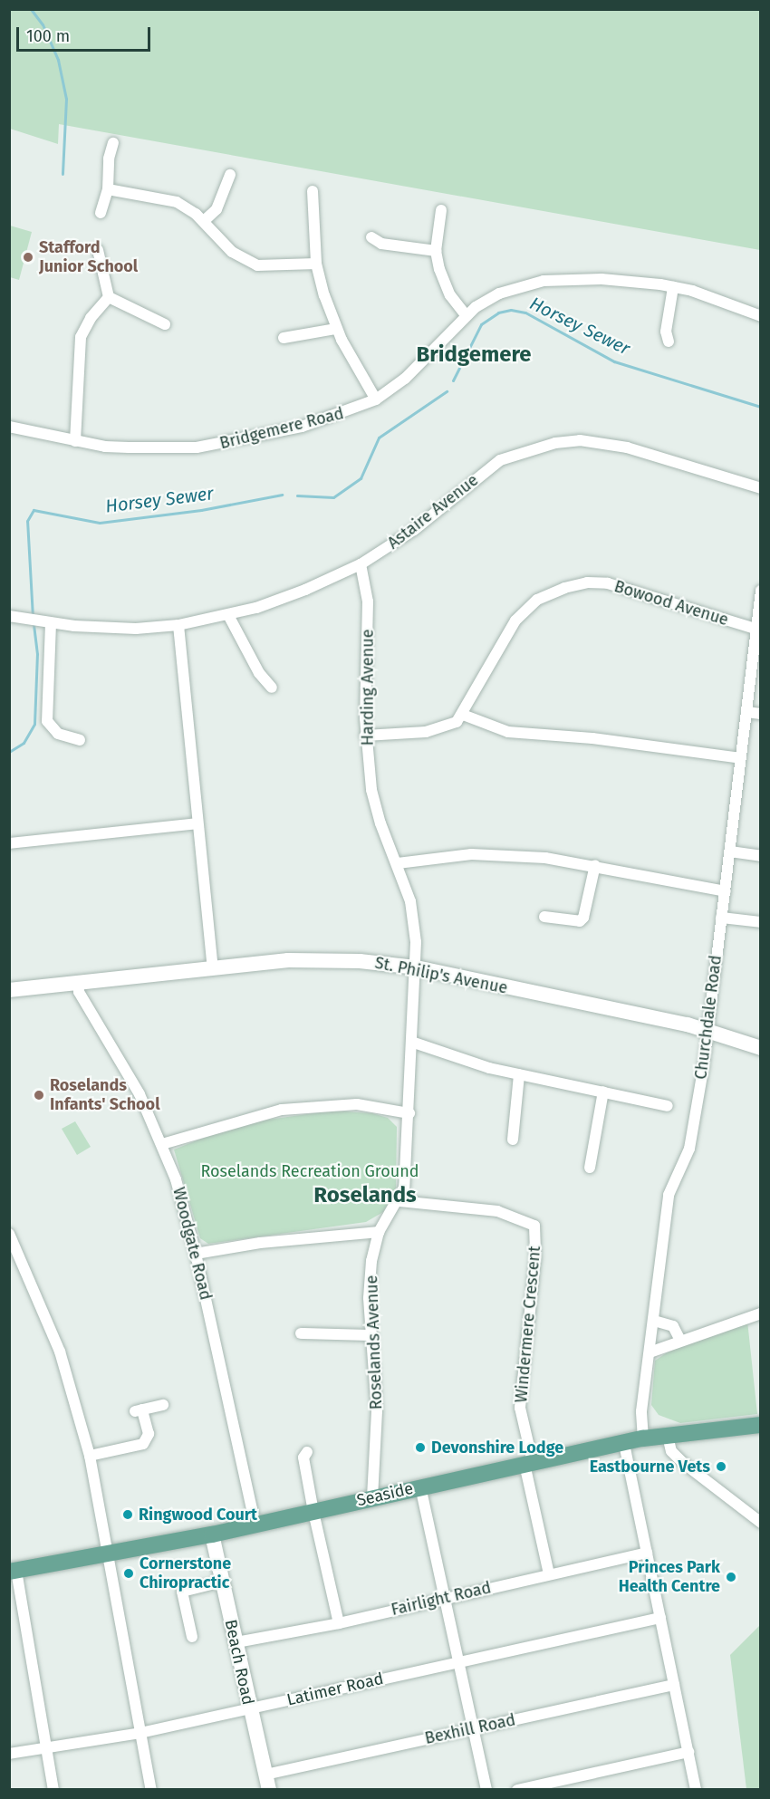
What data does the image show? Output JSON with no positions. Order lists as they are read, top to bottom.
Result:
{
  "streets": {
    "main road": ["Seaside"],
    "street": [
      "Bridgemere Road",
      "Astaire Avenue",
      "Bowood Avenue",
      "Harding Avenue",
      "St. Philip's Avenue",
      "Churchdale Road",
      "Woodgate Road",
      "Windermere Crescent",
      "Roselands Avenue",
      "Fairlight Road",
      "Beach Road",
      "Latimer Road",
      "Bexhill Road"
    ]
  },
  "crossings": [
    ["Astaire Avenue", "Harding Avenue"],
    ["Bowood Avenue", "Harding Avenue"],
    ["Bowood Avenue", "Churchdale Road"],
    ["Harding Avenue", "St. Philip's Avenue"],
    ["Harding Avenue", "Roselands Avenue"],
    ["St. Philip's Avenue", "Churchdale Road"],
    ["St. Philip's Avenue", "Woodgate Road"],
    ["St. Philip's Avenue", "Roselands Avenue"],
    ["Churchdale Road", "Seaside"],
    ["Woodgate Road", "Seaside"],
    ["Windermere Crescent", "Roselands Avenue"],
    ["Windermere Crescent", "Seaside"],
    ["Roselands Avenue", "Seaside"],
    ["Seaside", "Beach Road"],
    ["Fairlight Road", "Beach Road"],
    ["Beach Road", "Latimer Road"],
    ["Beach Road", "Bexhill Road"]
  ],
  "districts": ["Bridgemere", "Roselands"],
  "water": ["Horsey Sewer"],
  "parks": ["Roselands Recreation Ground"],
  "places": [
    "Stafford Junior School",
    "Roselands Infants' School",
    "Devonshire Lodge",
    "Eastbourne Vets",
    "Ringwood Court",
    "Cornerstone Chiropractic",
    "Princes Park Health Centre"
  ],
  "scale_bar": "100 m"
}
